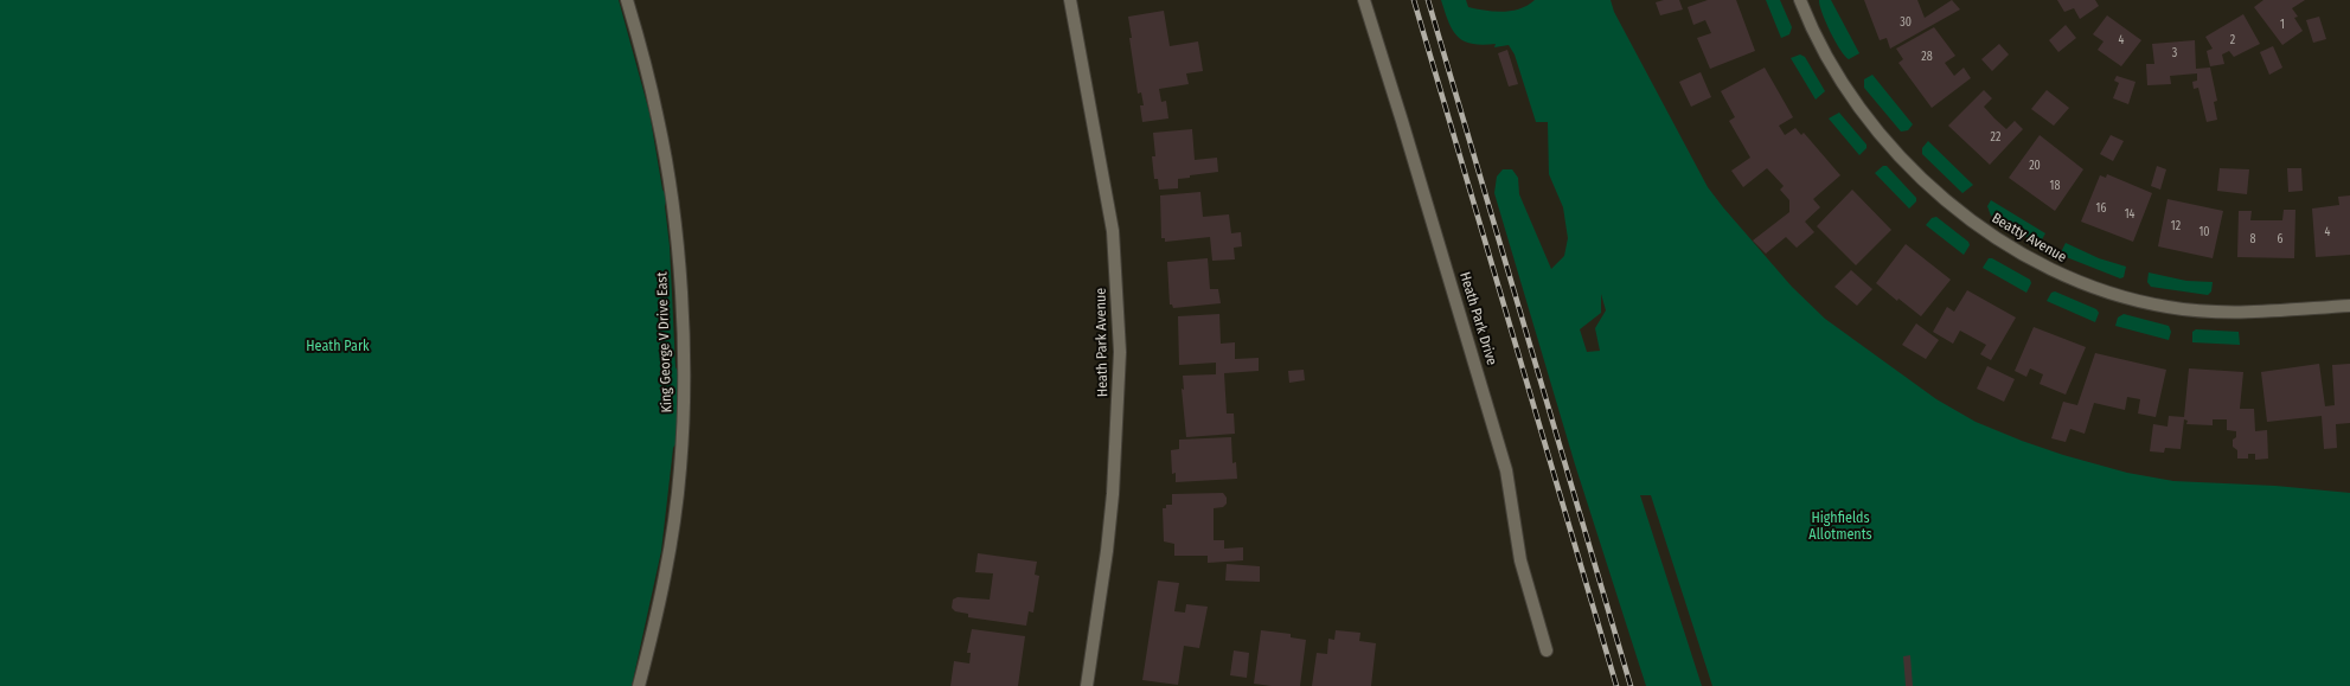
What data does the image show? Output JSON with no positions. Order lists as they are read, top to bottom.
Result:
{
  "streets": {
    "street": [
      "Beatty Avenue",
      "Heath Park Drive",
      "King George V Drive East",
      "Heath Park Avenue"
    ]
  },
  "parks": ["Heath Park", "Highfields Allotments"],
  "house_numbers": [
    "30",
    "1",
    "4",
    "2",
    "3",
    "28",
    "22",
    "20",
    "18",
    "16",
    "14",
    "12",
    "10",
    "4",
    "8",
    "6"
  ]
}
